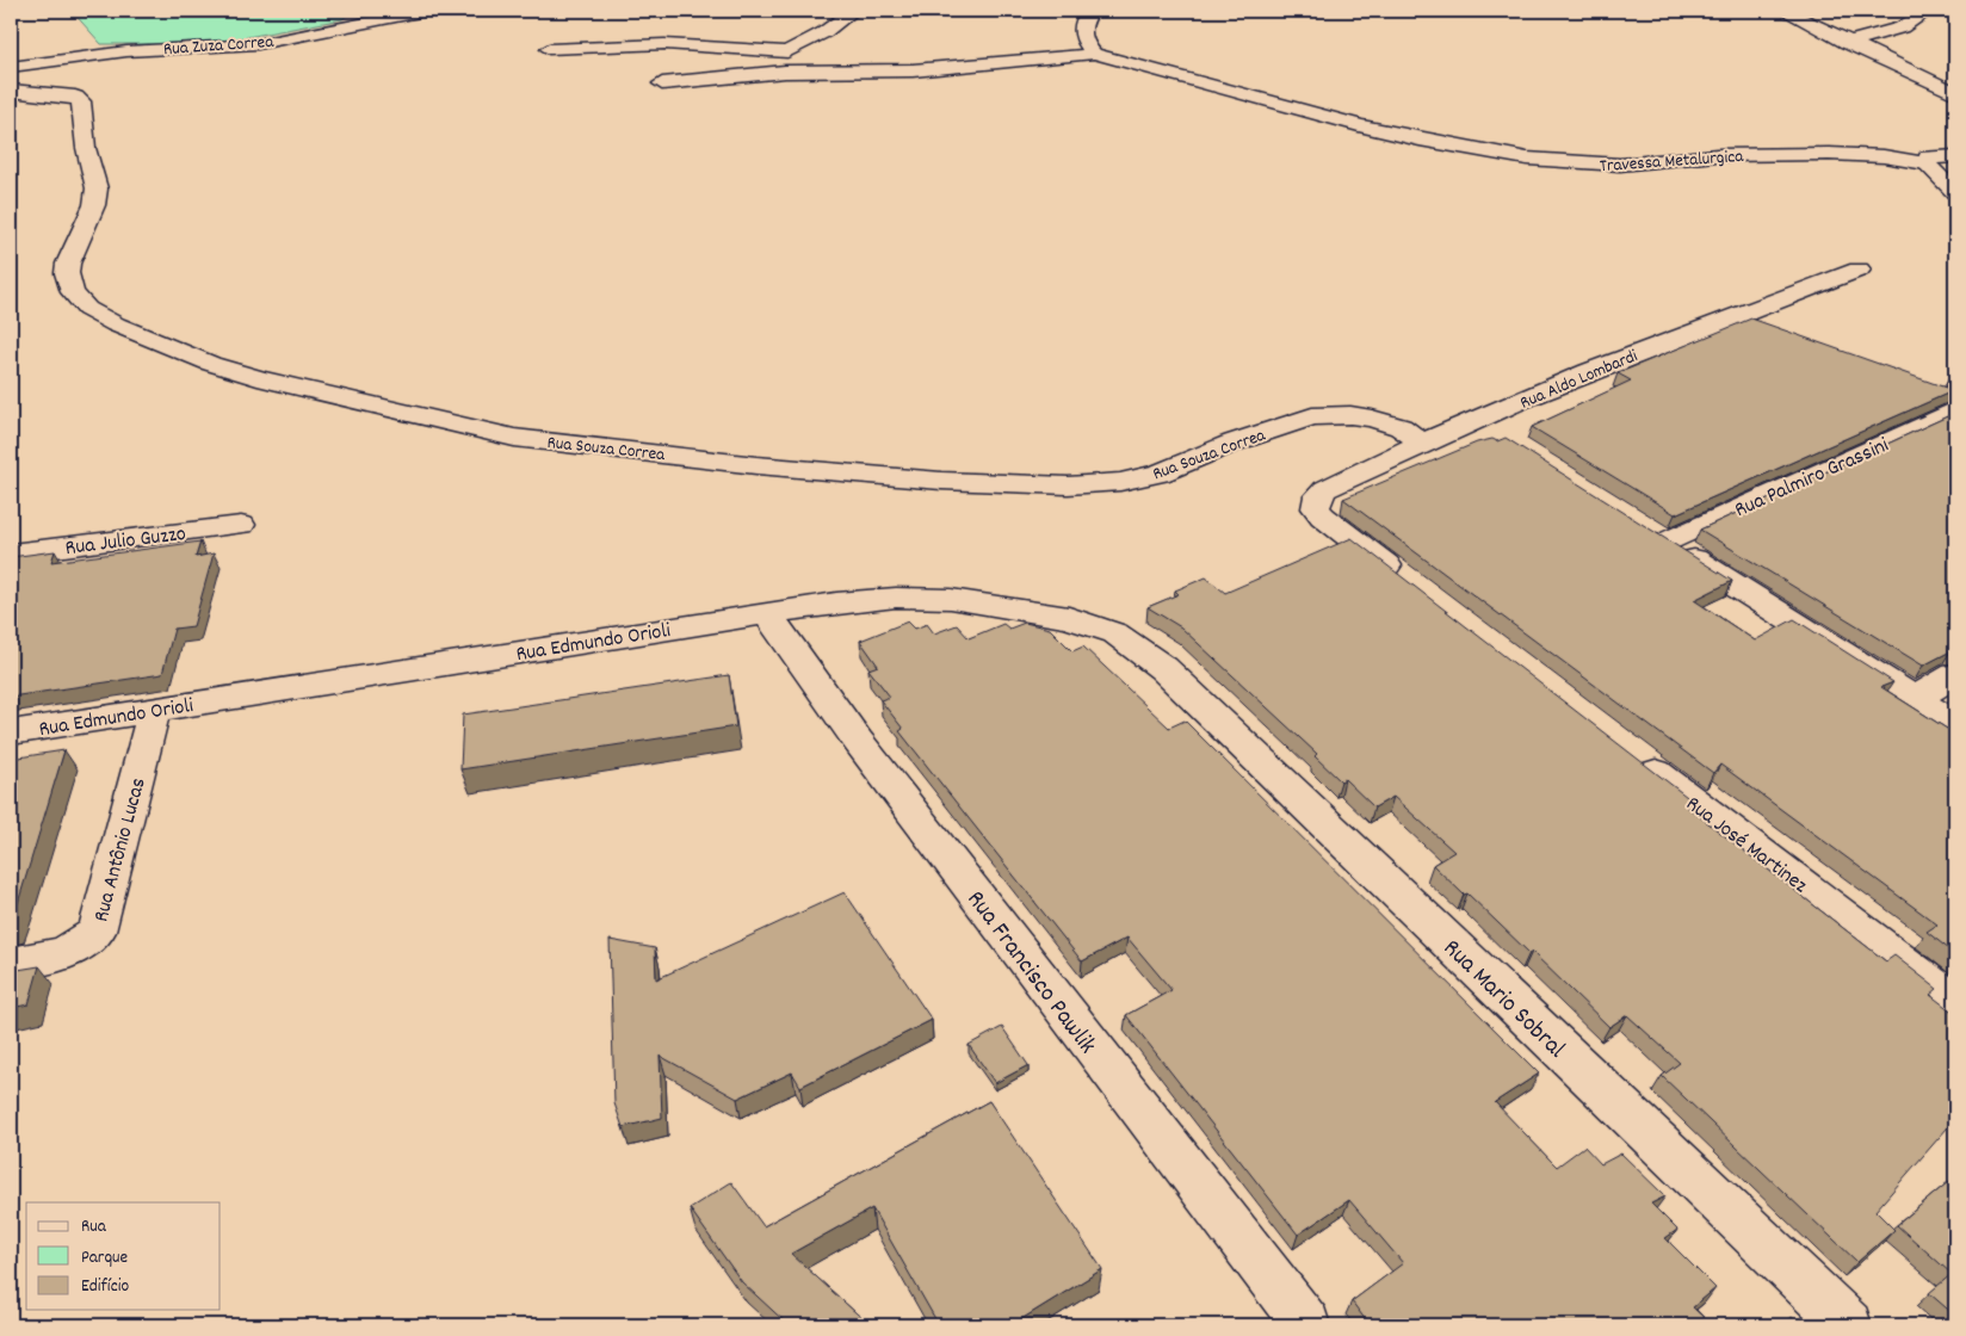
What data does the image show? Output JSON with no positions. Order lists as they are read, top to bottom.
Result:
{
  "streets": {
    "street": [
      "Rua Zuza Correa",
      "Travessa Metalurgica",
      "Rua Aldo Lombardi",
      "Rua Souza Correa",
      "Rua Palmiro Grassini",
      "Rua Julio Guzzo",
      "Rua Edmundo Orioli",
      "Rua José Martinez",
      "Rua Antônio Lucas",
      "Rua Francisco Pawlik",
      "Rua Mario Sobral"
    ]
  },
  "crossings": [
    ["Rua Aldo Lombardi", "Rua Souza Correa"],
    ["Rua Edmundo Orioli", "Rua Antônio Lucas"],
    ["Rua Edmundo Orioli", "Rua Francisco Pawlik"],
    ["Rua Edmundo Orioli", "Rua Mario Sobral"]
  ],
  "legend": ["Rua", "Parque", "Edifício"]
}
